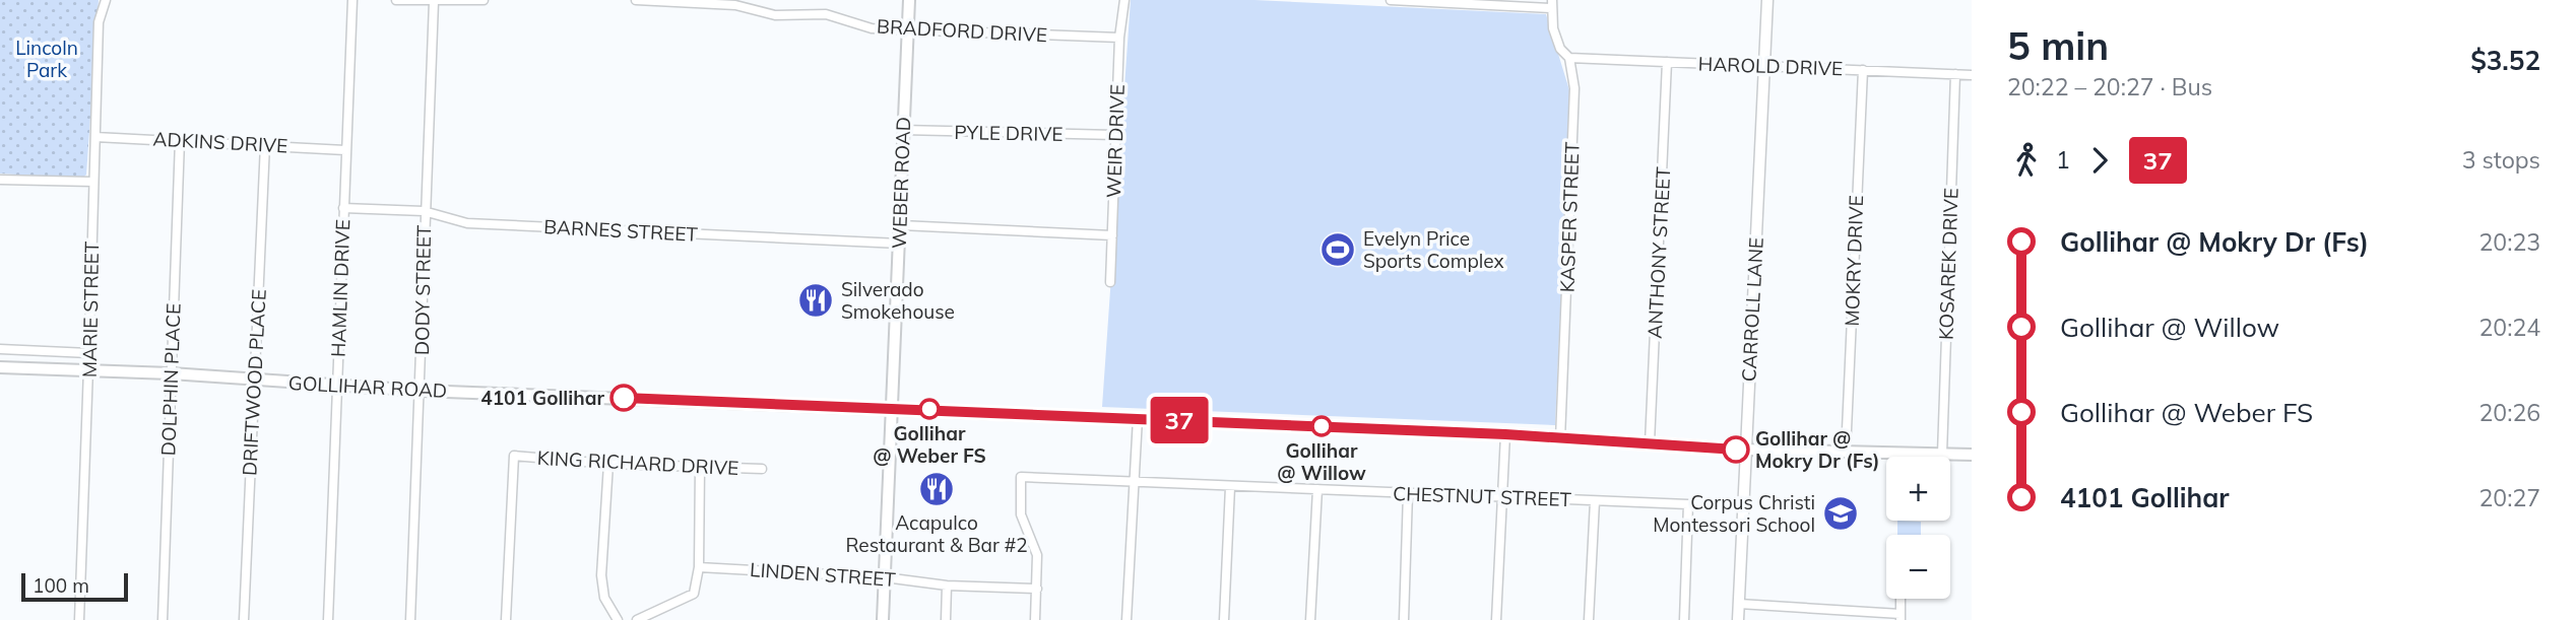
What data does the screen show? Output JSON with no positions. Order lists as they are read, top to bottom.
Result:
{
  "streets": {
    "main road": ["WEBER ROAD", "GOLLIHAR ROAD"],
    "street": [
      "BRADFORD DRIVE",
      "HAROLD DRIVE",
      "PYLE DRIVE",
      "WEIR DRIVE",
      "ADKINS DRIVE",
      "KASPER STREET",
      "BARNES STREET",
      "ANTHONY STREET",
      "MOKRY DRIVE",
      "KOSAREK DRIVE",
      "HAMLIN DRIVE",
      "DODY STREET",
      "MARIE STREET",
      "CARROLL LANE",
      "DOLPHIN PLACE",
      "DRIFTWOOD PLACE",
      "KING RICHARD DRIVE",
      "CHESTNUT STREET",
      "LINDEN STREET"
    ]
  },
  "crossings": [
    ["BRADFORD DRIVE", "WEIR DRIVE"],
    ["BRADFORD DRIVE", "WEBER ROAD"],
    ["HAROLD DRIVE", "KASPER STREET"],
    ["HAROLD DRIVE", "ANTHONY STREET"],
    ["HAROLD DRIVE", "MOKRY DRIVE"],
    ["HAROLD DRIVE", "KOSAREK DRIVE"],
    ["HAROLD DRIVE", "CARROLL LANE"],
    ["PYLE DRIVE", "WEIR DRIVE"],
    ["PYLE DRIVE", "WEBER ROAD"],
    ["ADKINS DRIVE", "HAMLIN DRIVE"],
    ["ADKINS DRIVE", "MARIE STREET"],
    ["ADKINS DRIVE", "DOLPHIN PLACE"],
    ["ADKINS DRIVE", "DRIFTWOOD PLACE"],
    ["WEBER ROAD", "BARNES STREET"],
    ["WEBER ROAD", "GOLLIHAR ROAD"],
    ["WEBER ROAD", "LINDEN STREET"],
    ["KASPER STREET", "GOLLIHAR ROAD"],
    ["BARNES STREET", "HAMLIN DRIVE"],
    ["BARNES STREET", "DODY STREET"],
    ["ANTHONY STREET", "GOLLIHAR ROAD"],
    ["MOKRY DRIVE", "GOLLIHAR ROAD"],
    ["KOSAREK DRIVE", "GOLLIHAR ROAD"],
    ["HAMLIN DRIVE", "GOLLIHAR ROAD"],
    ["DODY STREET", "GOLLIHAR ROAD"],
    ["MARIE STREET", "GOLLIHAR ROAD"],
    ["CARROLL LANE", "GOLLIHAR ROAD"],
    ["DOLPHIN PLACE", "GOLLIHAR ROAD"],
    ["DRIFTWOOD PLACE", "GOLLIHAR ROAD"],
    ["CHESTNUT STREET", "LINDEN STREET"]
  ],
  "parks": ["Lincoln Park"],
  "places": {
    "sports": ["Evelyn Price Sports Complex"],
    "restaurant": ["Silverado Smokehouse", "Acapulco Restaurant & Bar #2"],
    "other": [
      "4101 Gollihar",
      "Gollihar @ Weber FS",
      "Gollihar @ Willow",
      "Gollihar @ Mokry Dr (Fs)"
    ],
    "school or university": ["Corpus Christi Montessori School"]
  },
  "lines": ["bus line 37"],
  "scale_bar": "100 m",
  "page": {
    "on_map": "37",
    "heading": ["5 min", "20:22 – 20:27 · Bus", "$3.52"],
    "legs": ["1", "37", "3 stops"],
    "list": [
      {
        "name": "Gollihar @ Mokry Dr (Fs)",
        "value": "20:23"
      },
      {
        "name": "Gollihar @ Willow",
        "value": "20:24"
      },
      {
        "name": "Gollihar @ Weber FS",
        "value": "20:26"
      },
      {
        "name": "4101 Gollihar",
        "value": "20:27"
      }
    ],
    "map_buttons": ["+", "−"],
    "scale": "100 m"
  }
}
